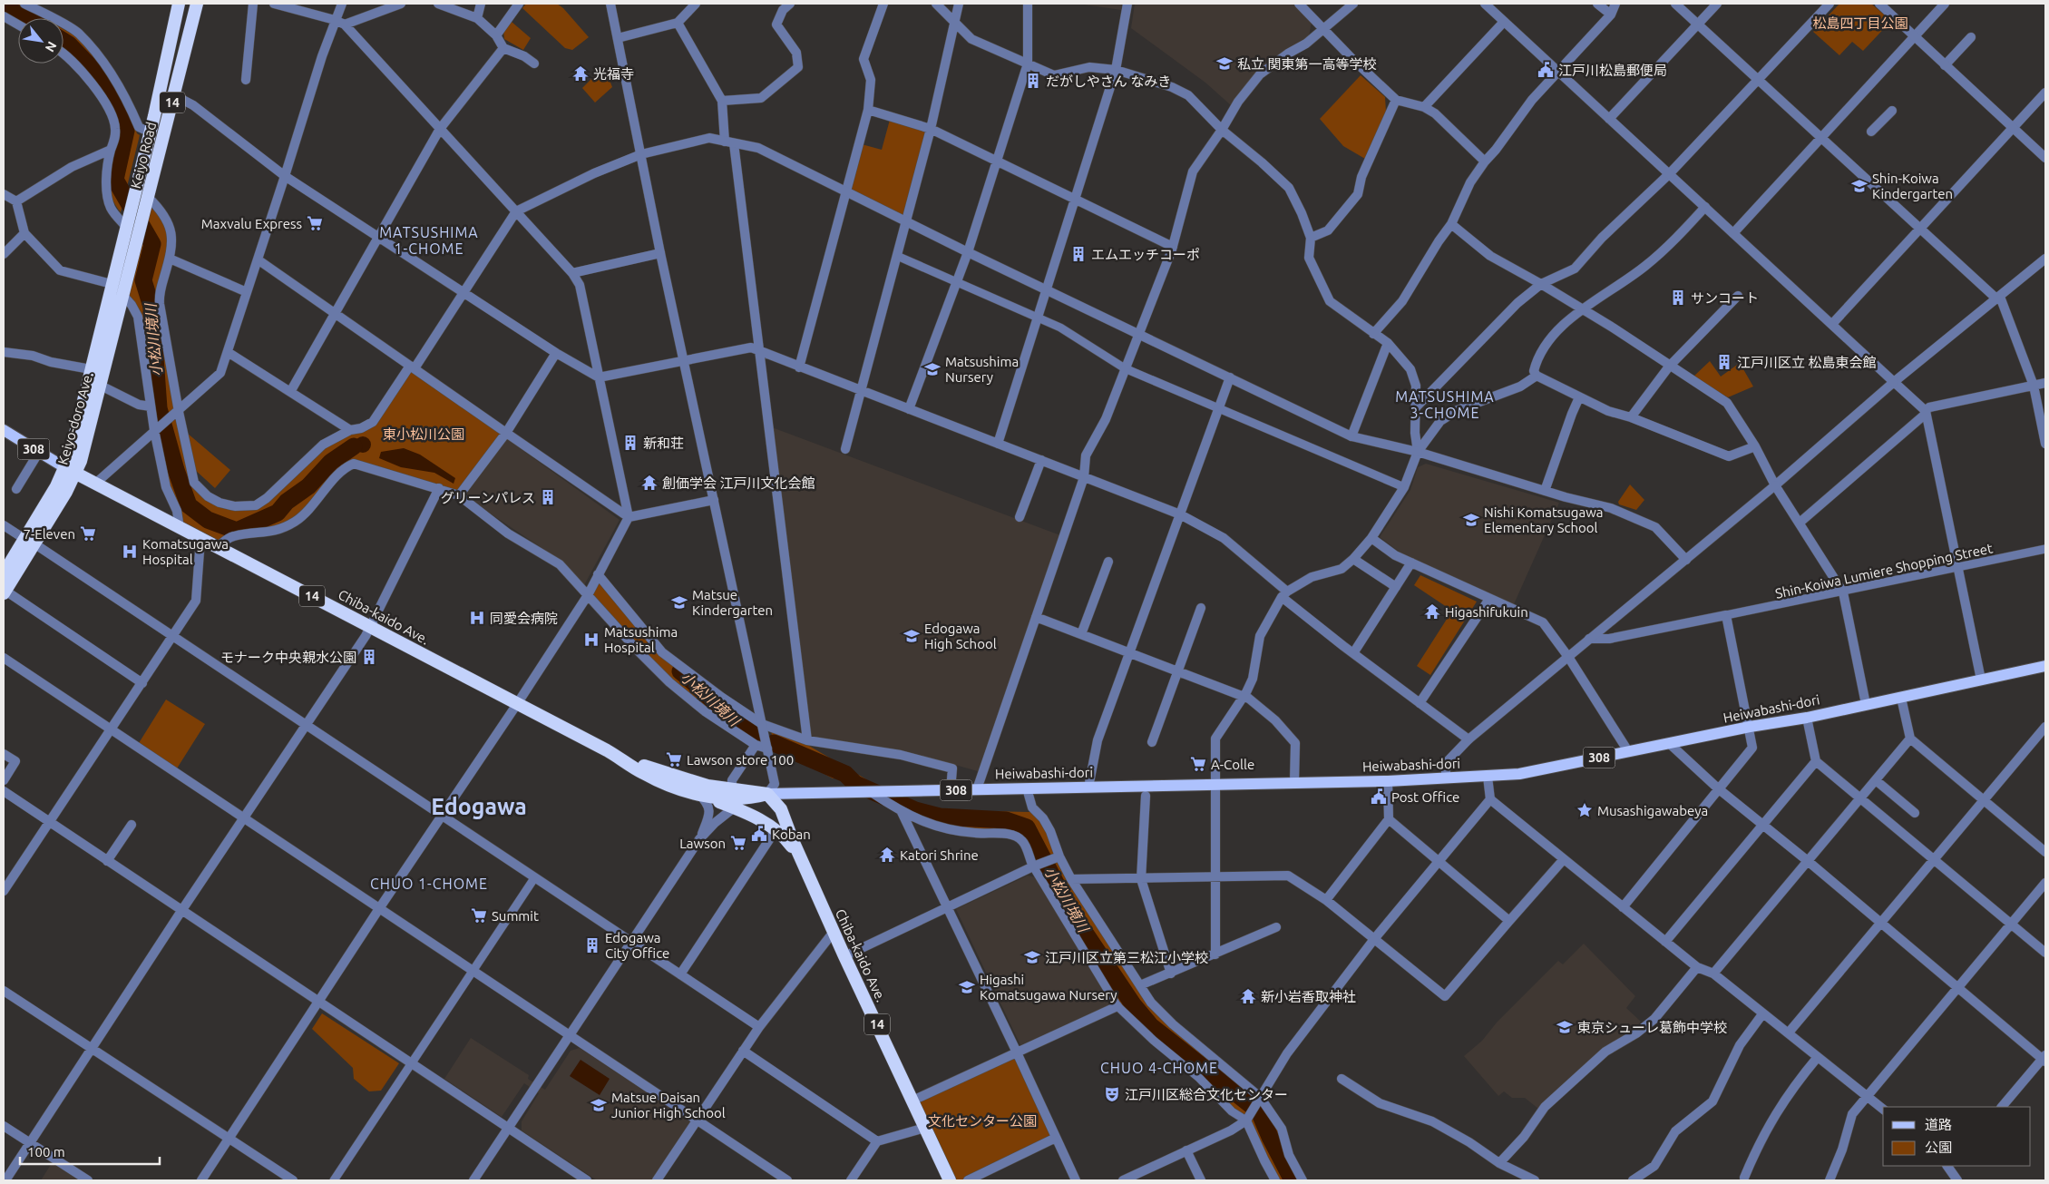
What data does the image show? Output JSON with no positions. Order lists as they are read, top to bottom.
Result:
{
  "streets": {
    "highway": [
      "14",
      "Keiyo Road",
      "Keiyo-doro Ave.",
      "Chiba-kaido Ave."
    ],
    "main road": ["308", "Heiwabashi-dori"],
    "street": ["Shin-Koiwa Lumiere Shopping Street"]
  },
  "crossings": [
    ["Keiyo Road", "Keiyo-doro Ave."],
    ["Keiyo-doro Ave.", "308"],
    ["Keiyo-doro Ave.", "Chiba-kaido Ave."],
    ["308", "Chiba-kaido Ave."],
    ["Chiba-kaido Ave.", "Heiwabashi-dori"]
  ],
  "districts": [
    "MATSUSHIMA 1-CHOME",
    "MATSUSHIMA 3-CHOME",
    "Edogawa",
    "CHUO 1-CHOME",
    "CHUO 4-CHOME"
  ],
  "water": ["小松川境川"],
  "parks": ["松島四丁目公園", "東小松川公園", "文化センター公園"],
  "places": {
    "school or university": [
      "私立 関東第一高等学校",
      "Shin-Koiwa Kindergarten",
      "Matsushima Nursery",
      "Nishi Komatsugawa Elementary School",
      "Matsue Kindergarten",
      "Edogawa High School",
      "江戸川区立第三松江小学校",
      "Higashi Komatsugawa Nursery",
      "東京シューレ葛飾中学校",
      "Matsue Daisan Junior High School"
    ],
    "public building": ["江戸川松島郵便局", "Post Office", "Koban"],
    "temple": [
      "光福寺",
      "創価学会 江戸川文化会館",
      "Higashifukuin",
      "Katori Shrine",
      "新小岩香取神社"
    ],
    "building": [
      "だがしやさん なみき",
      "エムエッチコーポ",
      "サンコート",
      "江戸川区立 松島東会館",
      "新和荘",
      "グリーンパレス",
      "モナーク中央親水公園",
      "Edogawa City Office"
    ],
    "supermarket": [
      "Maxvalu Express",
      "7-Eleven",
      "Lawson store 100",
      "A-Colle",
      "Lawson",
      "Summit"
    ],
    "hospital": ["Komatsugawa Hospital", "同愛会病院", "Matsushima Hospital"],
    "place": ["Musashigawabeya"],
    "theatre": ["江戸川区総合文化センター"]
  },
  "legend": ["道路", "公園"],
  "scale_bar": "100 m",
  "north": "bottom right"
}
